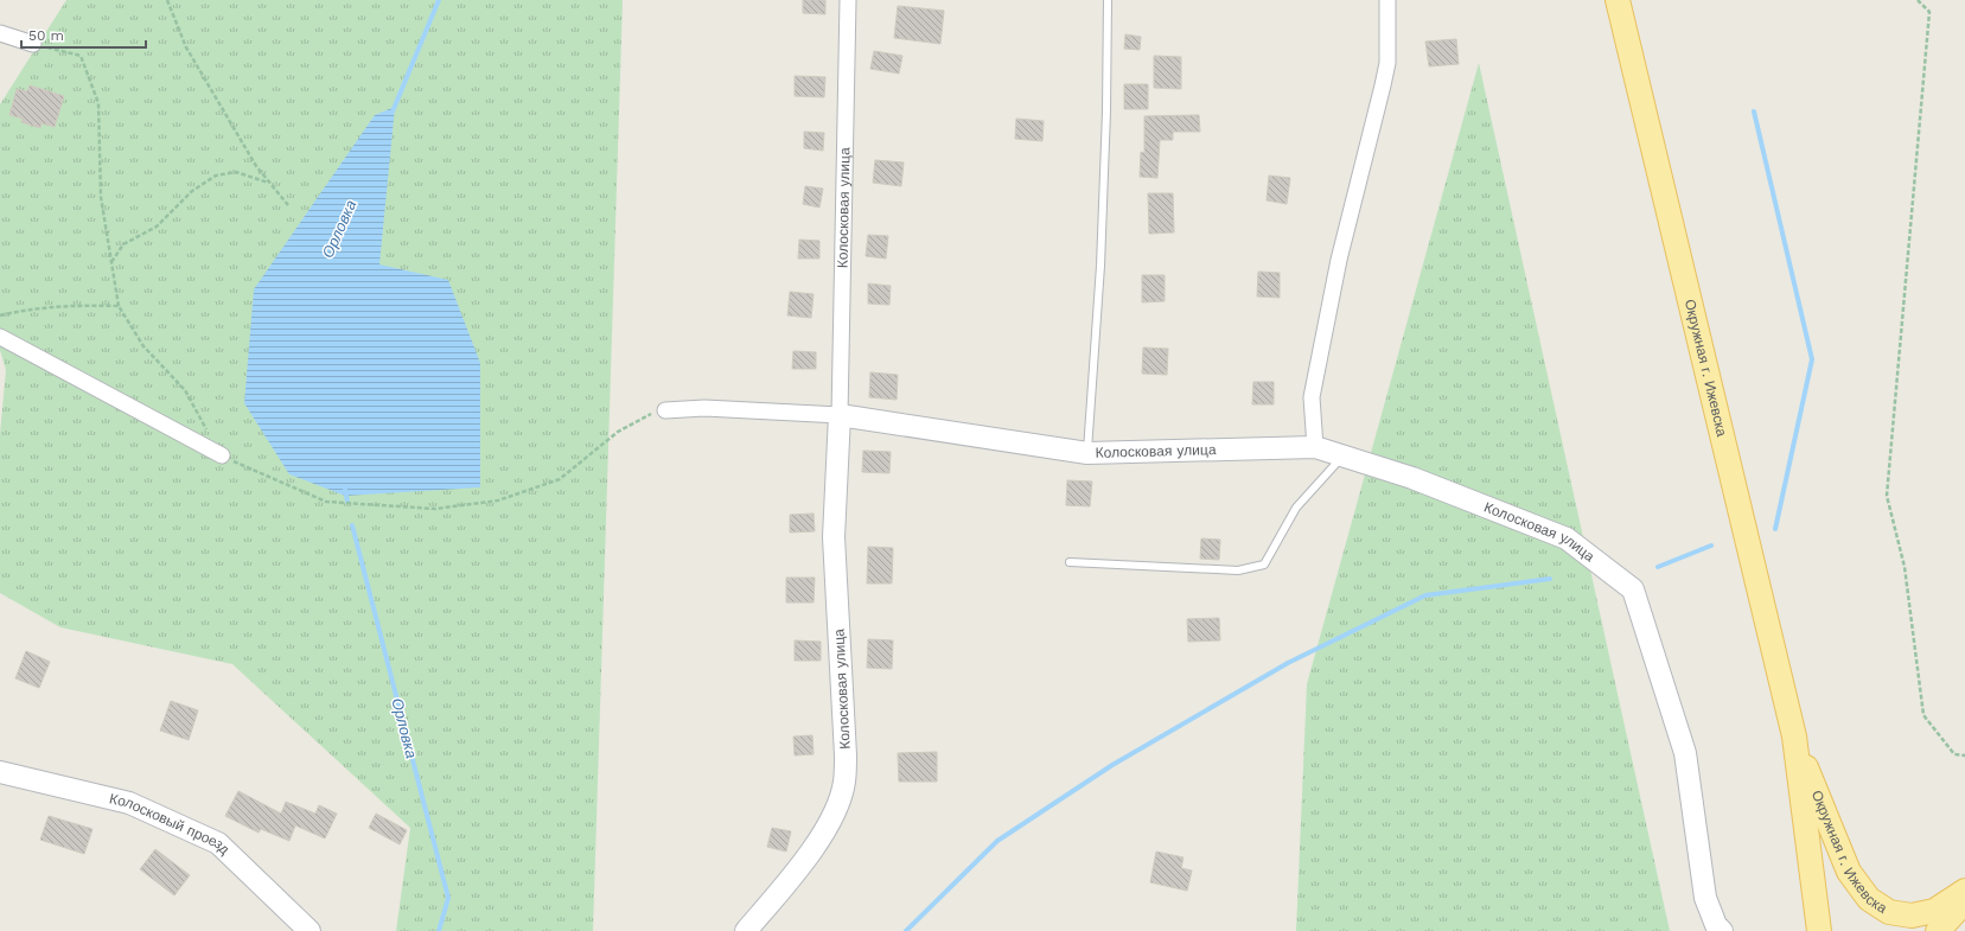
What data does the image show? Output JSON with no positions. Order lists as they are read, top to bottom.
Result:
{
  "streets": {
    "main road": ["Окружная г. Ижевска"],
    "street": ["Колосковая улица", "Колосковый проезд"]
  },
  "water": ["Орловка"],
  "scale_bar": "50 m"
}
